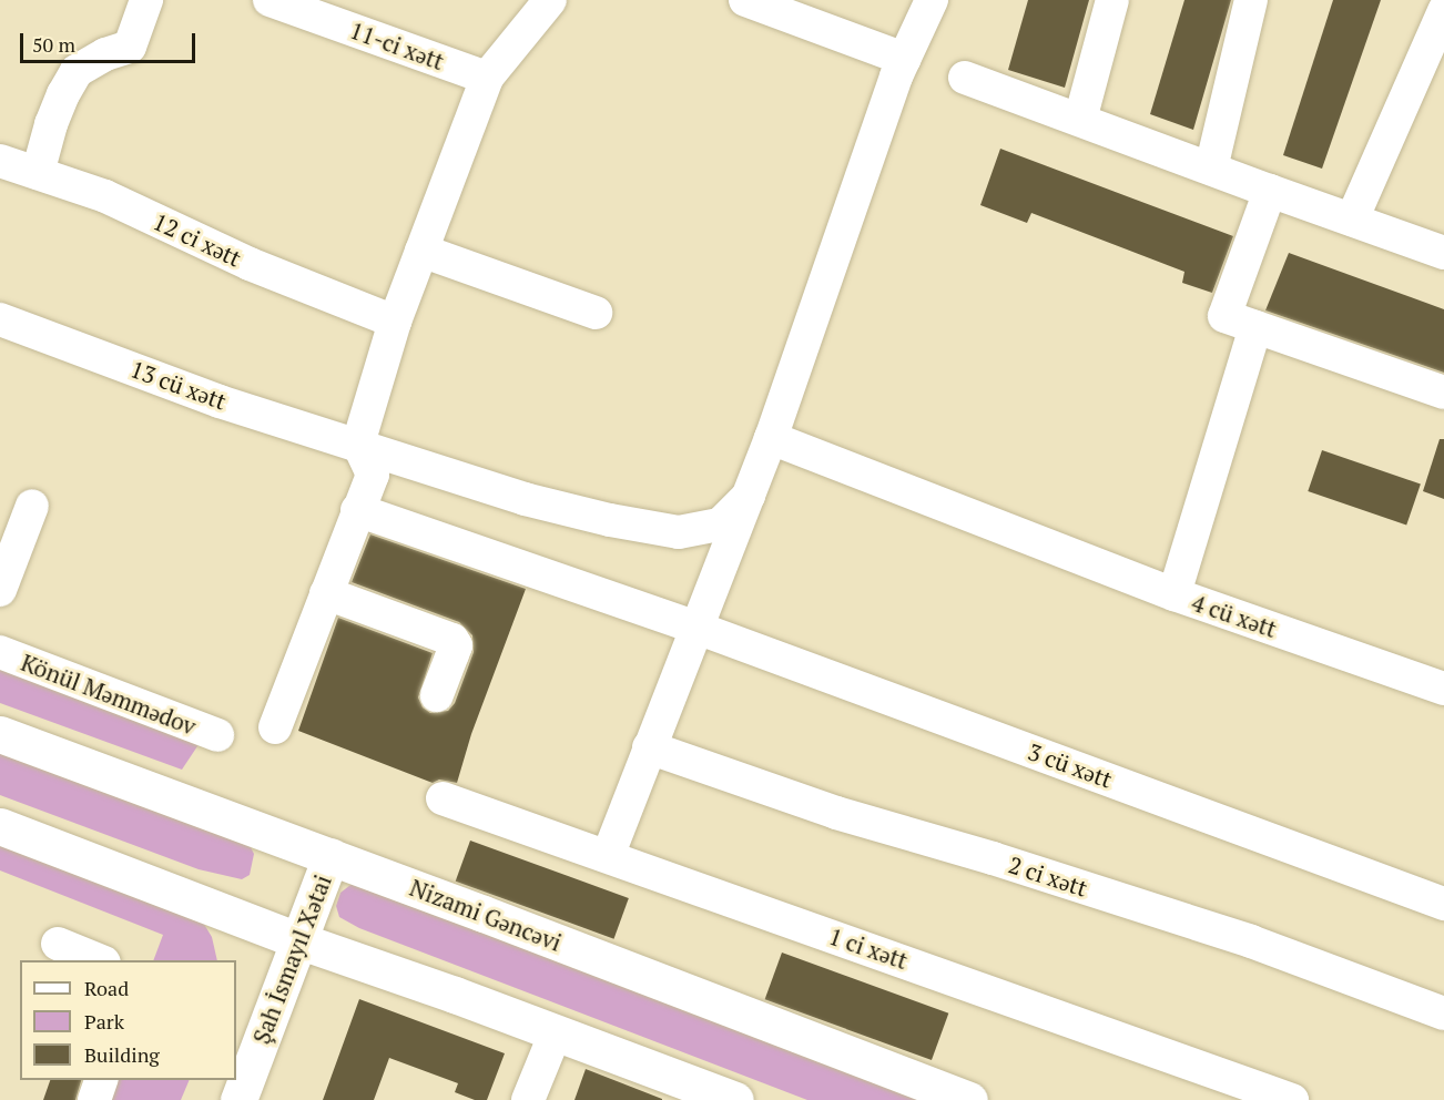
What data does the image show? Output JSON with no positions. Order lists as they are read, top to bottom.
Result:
{
  "streets": {
    "main road": ["Nizami Gəncəvi", "Şah İsmayıl Xətai"],
    "street": [
      "11-ci xətt",
      "12 ci xətt",
      "13 cü xətt",
      "4 cü xətt",
      "Könül Məmmədov",
      "3 cü xətt",
      "2 ci xətt",
      "1 ci xətt"
    ]
  },
  "crossings": [
    ["Nizami Gəncəvi", "Şah İsmayıl Xətai"]
  ],
  "legend": ["Road", "Park", "Building"],
  "scale_bar": "50 m"
}
